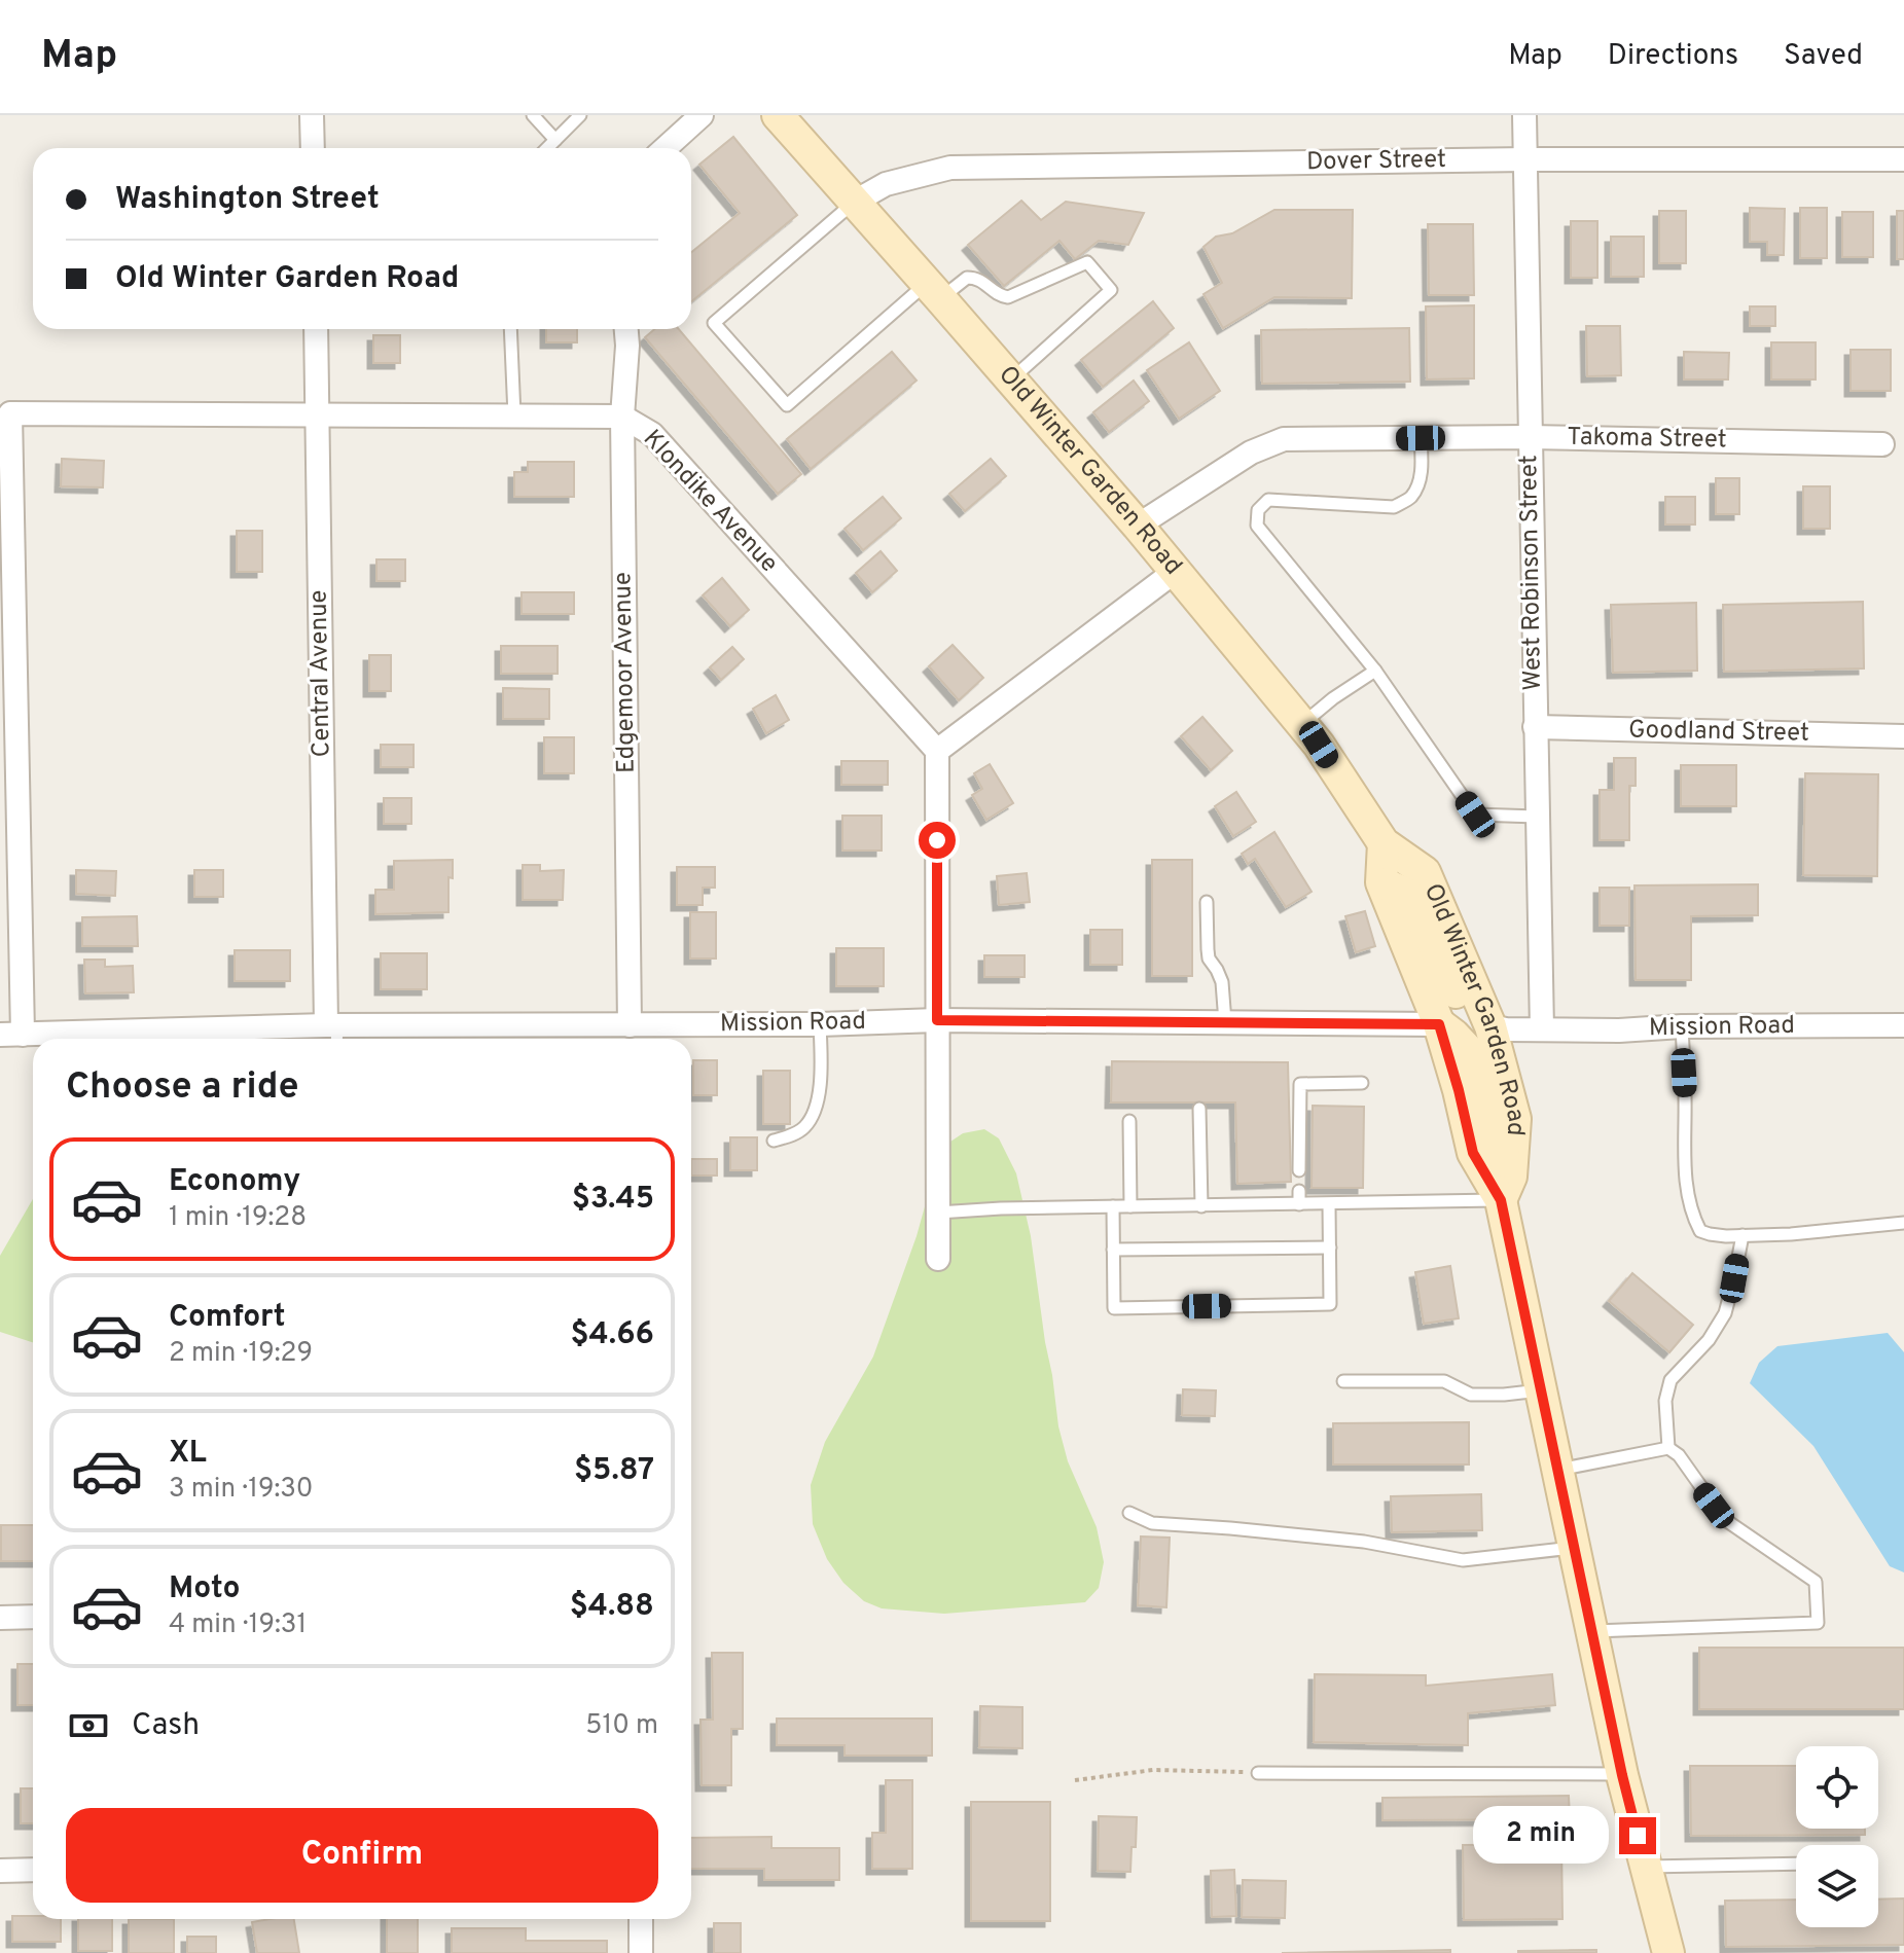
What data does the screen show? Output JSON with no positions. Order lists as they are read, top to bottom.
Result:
{
  "streets": {
    "main road": ["Old Winter Garden Road"],
    "street": [
      "Dover Street",
      "Takoma Street",
      "Klondike Avenue",
      "West Robinson Street",
      "Edgemoor Avenue",
      "Central Avenue",
      "Goodland Street",
      "Mission Road"
    ]
  },
  "crossings": [
    ["Dover Street", "Old Winter Garden Road"],
    ["Dover Street", "West Robinson Street"],
    ["Takoma Street", "Old Winter Garden Road"],
    ["Takoma Street", "West Robinson Street"],
    ["Old Winter Garden Road", "Mission Road"],
    ["Klondike Avenue", "Edgemoor Avenue"],
    ["Klondike Avenue", "Central Avenue"],
    ["Klondike Avenue", "Mission Road"],
    ["West Robinson Street", "Goodland Street"],
    ["West Robinson Street", "Mission Road"],
    ["Edgemoor Avenue", "Mission Road"],
    ["Central Avenue", "Mission Road"]
  ],
  "page": {
    "header": "Map",
    "nav": ["Map", "Directions", "Saved"],
    "banner": ["Washington Street", "Old Winter Garden Road"],
    "heading": "Choose a ride",
    "list": [
      {
        "name": "Economy",
        "note": "1 min · 19:28",
        "value": "$3.45"
      },
      {
        "name": "Comfort",
        "note": "2 min · 19:29",
        "value": "$4.66"
      },
      {
        "name": "XL",
        "note": "3 min · 19:30",
        "value": "$5.87"
      },
      {
        "name": "Moto",
        "note": "4 min · 19:31",
        "value": "$4.88"
      }
    ],
    "pay": ["Cash", "510 m"],
    "buttons": "Confirm",
    "bubble": "2 min"
  }
}
